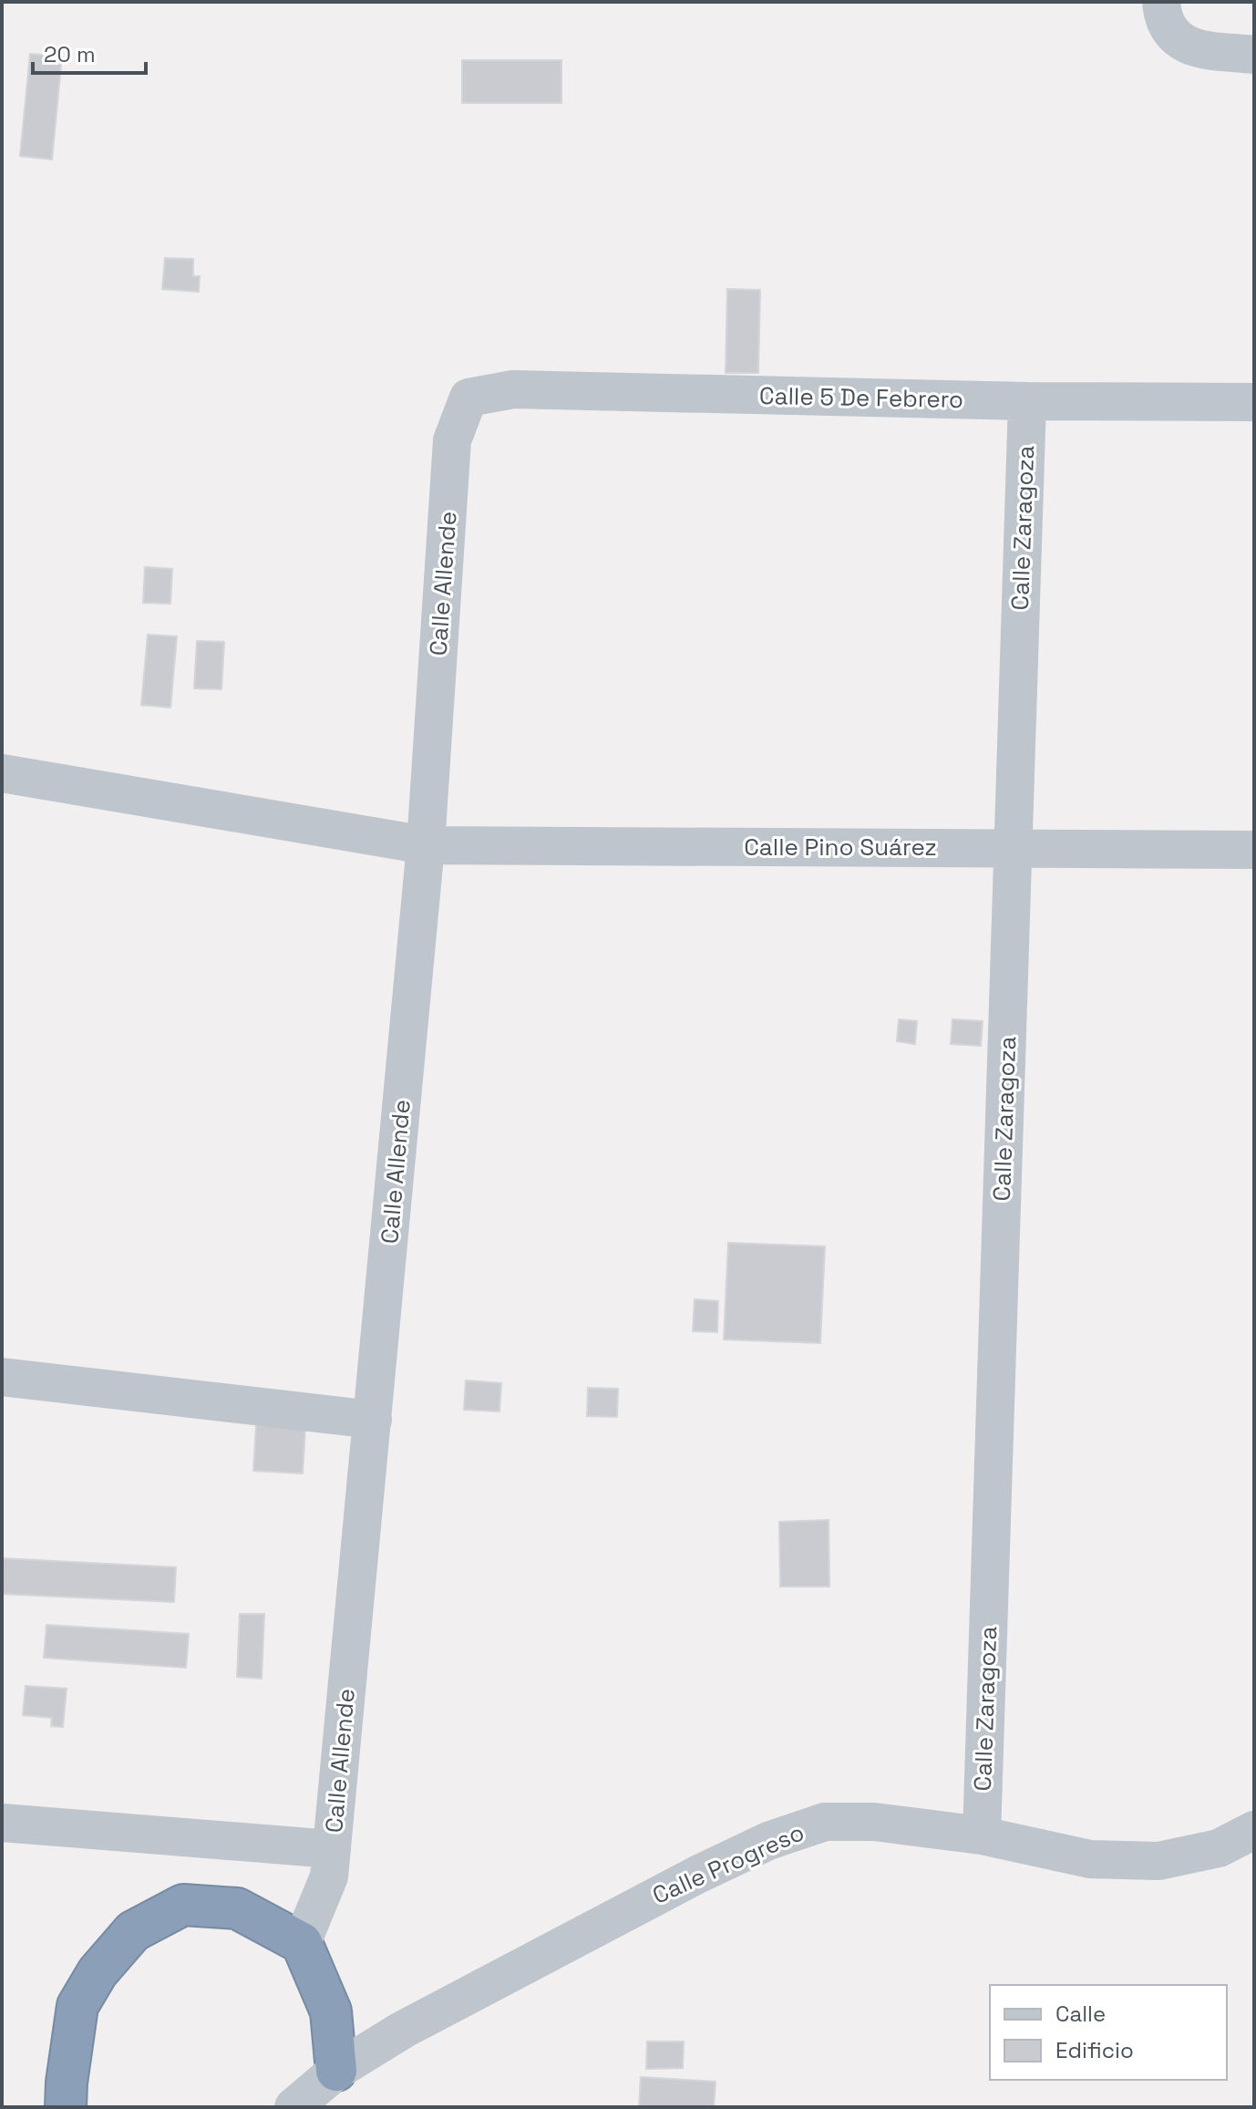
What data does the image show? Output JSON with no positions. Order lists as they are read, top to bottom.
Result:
{
  "streets": {
    "street": [
      "Calle 5 De Febrero",
      "Calle Zaragoza",
      "Calle Allende",
      "Calle Pino Suárez",
      "Calle Progreso"
    ]
  },
  "crossings": [
    ["Calle 5 De Febrero", "Calle Zaragoza"],
    ["Calle 5 De Febrero", "Calle Allende"],
    ["Calle Zaragoza", "Calle Pino Suárez"],
    ["Calle Zaragoza", "Calle Progreso"],
    ["Calle Allende", "Calle Pino Suárez"]
  ],
  "legend": ["Calle", "Edificio"],
  "scale_bar": "20 m"
}
